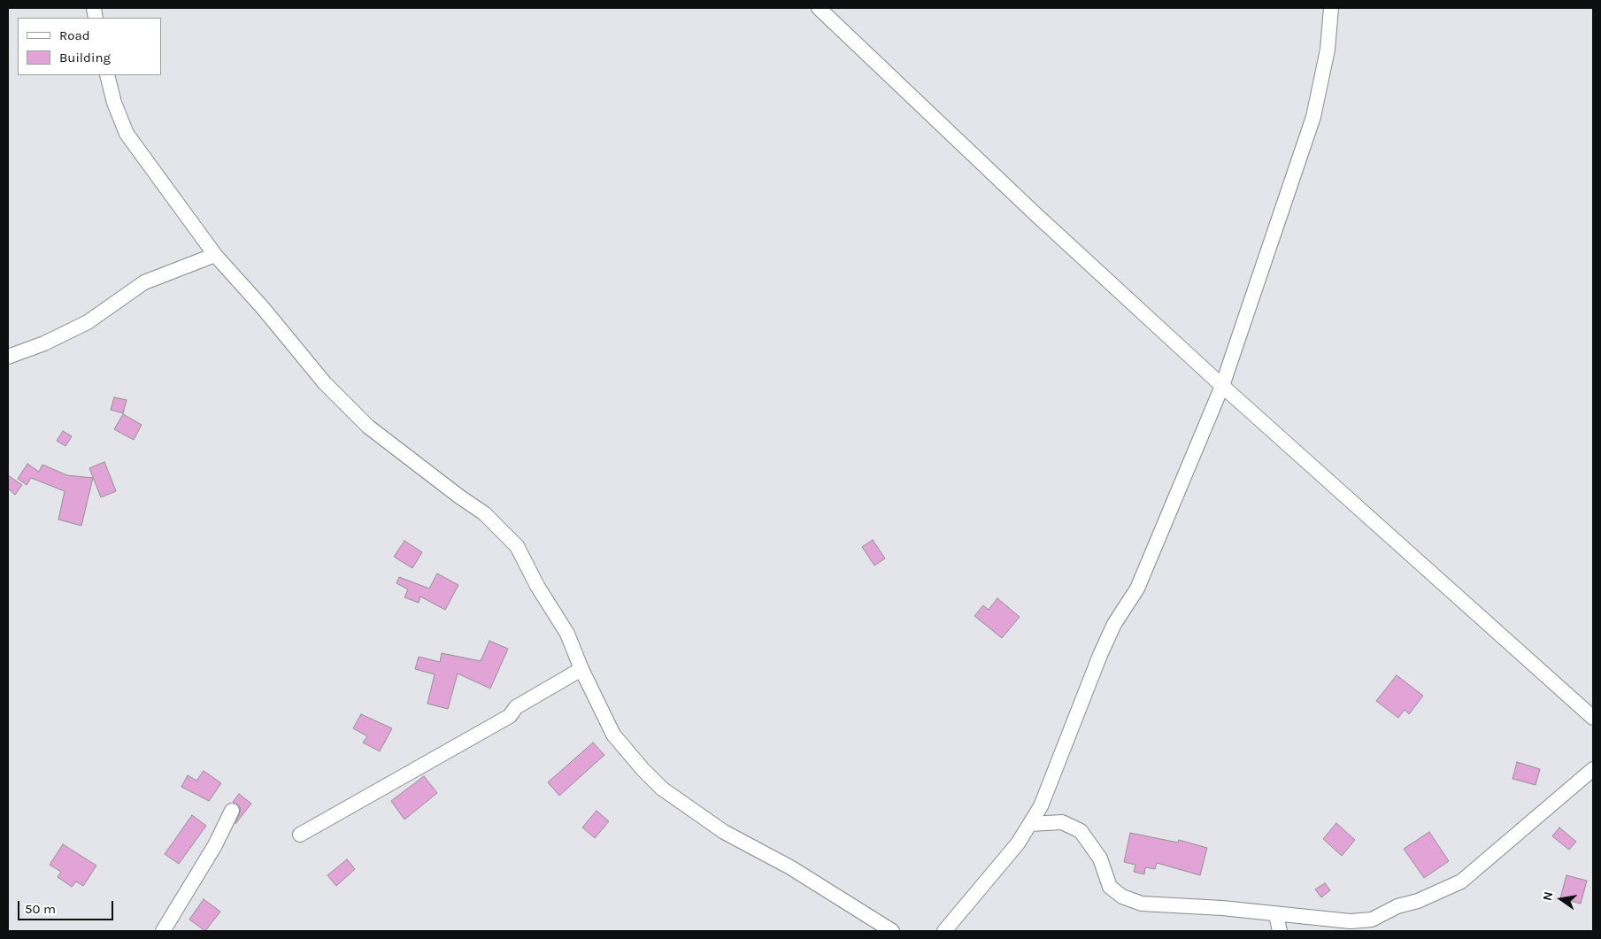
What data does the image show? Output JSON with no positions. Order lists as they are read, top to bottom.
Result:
{
  "legend": ["Road", "Building"],
  "scale_bar": "50 m",
  "north": "left"
}
